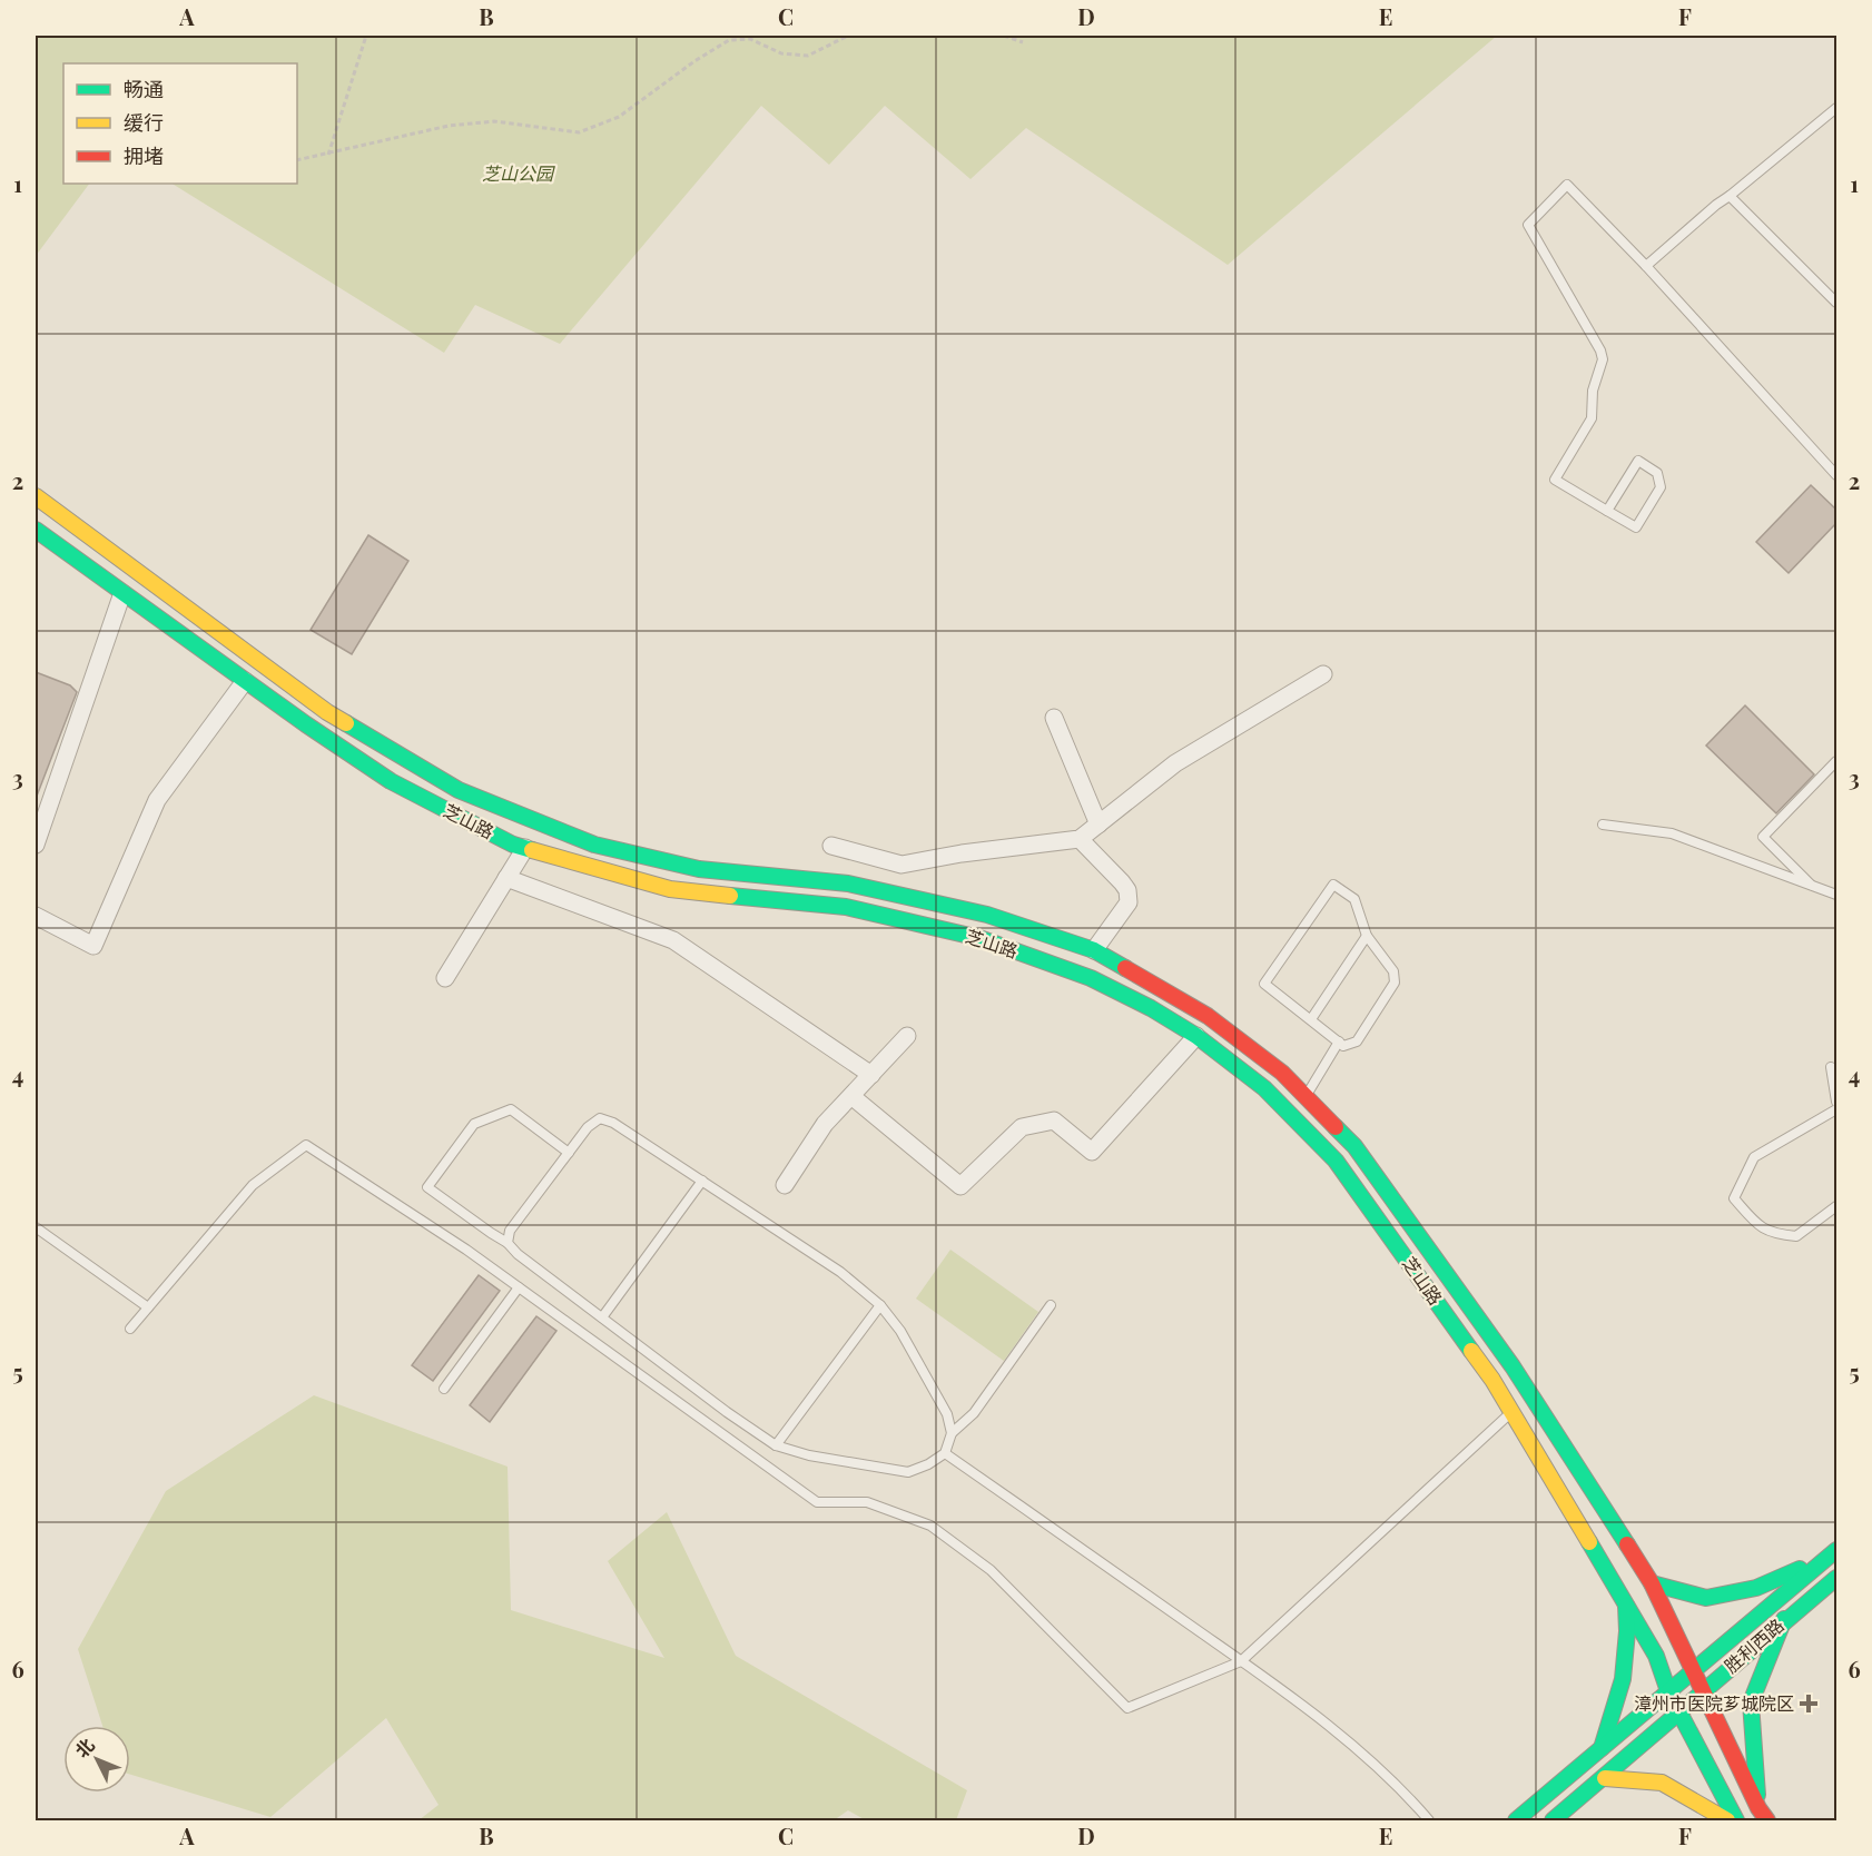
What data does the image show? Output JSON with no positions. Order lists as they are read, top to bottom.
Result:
{
  "streets": {
    "main road": ["芝山路", "胜利西路"]
  },
  "crossings": [
    ["芝山路", "胜利西路"]
  ],
  "parks": ["芝山公园"],
  "places": {
    "health": ["漳州市医院芗城院区"]
  },
  "legend": ["畅通", "缓行", "拥堵"],
  "north": "top left",
  "grid": {
    "columns": [
      "A",
      "B",
      "C",
      "D",
      "E",
      "F"
    ],
    "rows": [
      "1",
      "2",
      "3",
      "4",
      "5",
      "6"
    ]
  }
}
